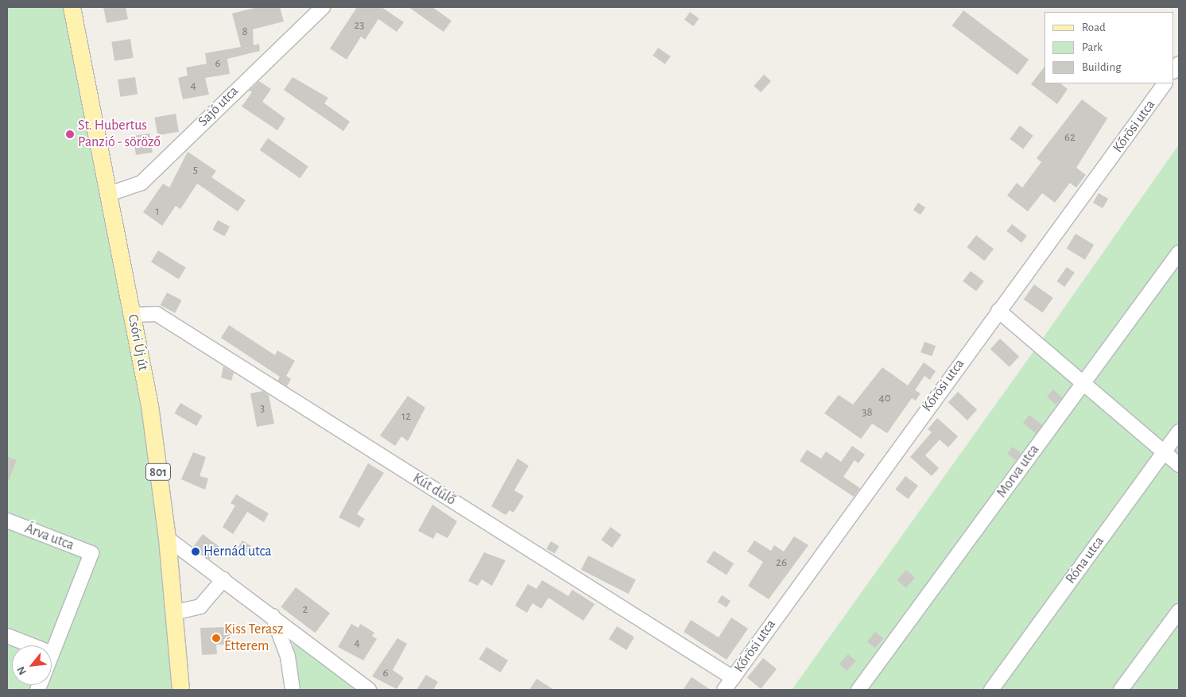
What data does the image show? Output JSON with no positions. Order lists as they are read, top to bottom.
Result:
{
  "streets": {
    "main road": ["Csóri Új út", "801"],
    "street": [
      "Sajó utca",
      "Kőrösi utca",
      "Morva utca",
      "Kút dűlő",
      "Árva utca",
      "Róna utca"
    ]
  },
  "crossings": [
    ["Sajó utca", "Csóri Új út"],
    ["Kőrösi utca", "Kút dűlő"],
    ["Csóri Új út", "Kút dűlő"]
  ],
  "places": ["St. Hubertus Panzió - söröző", "Hernád utca", "Kiss Terasz Étterem"],
  "house_numbers": [
    "23",
    "8",
    "6",
    "4",
    "62",
    "5",
    "1",
    "40",
    "3",
    "38",
    "12",
    "26",
    "2",
    "4",
    "6"
  ],
  "legend": ["Road", "Park", "Building"],
  "north": "bottom left"
}
